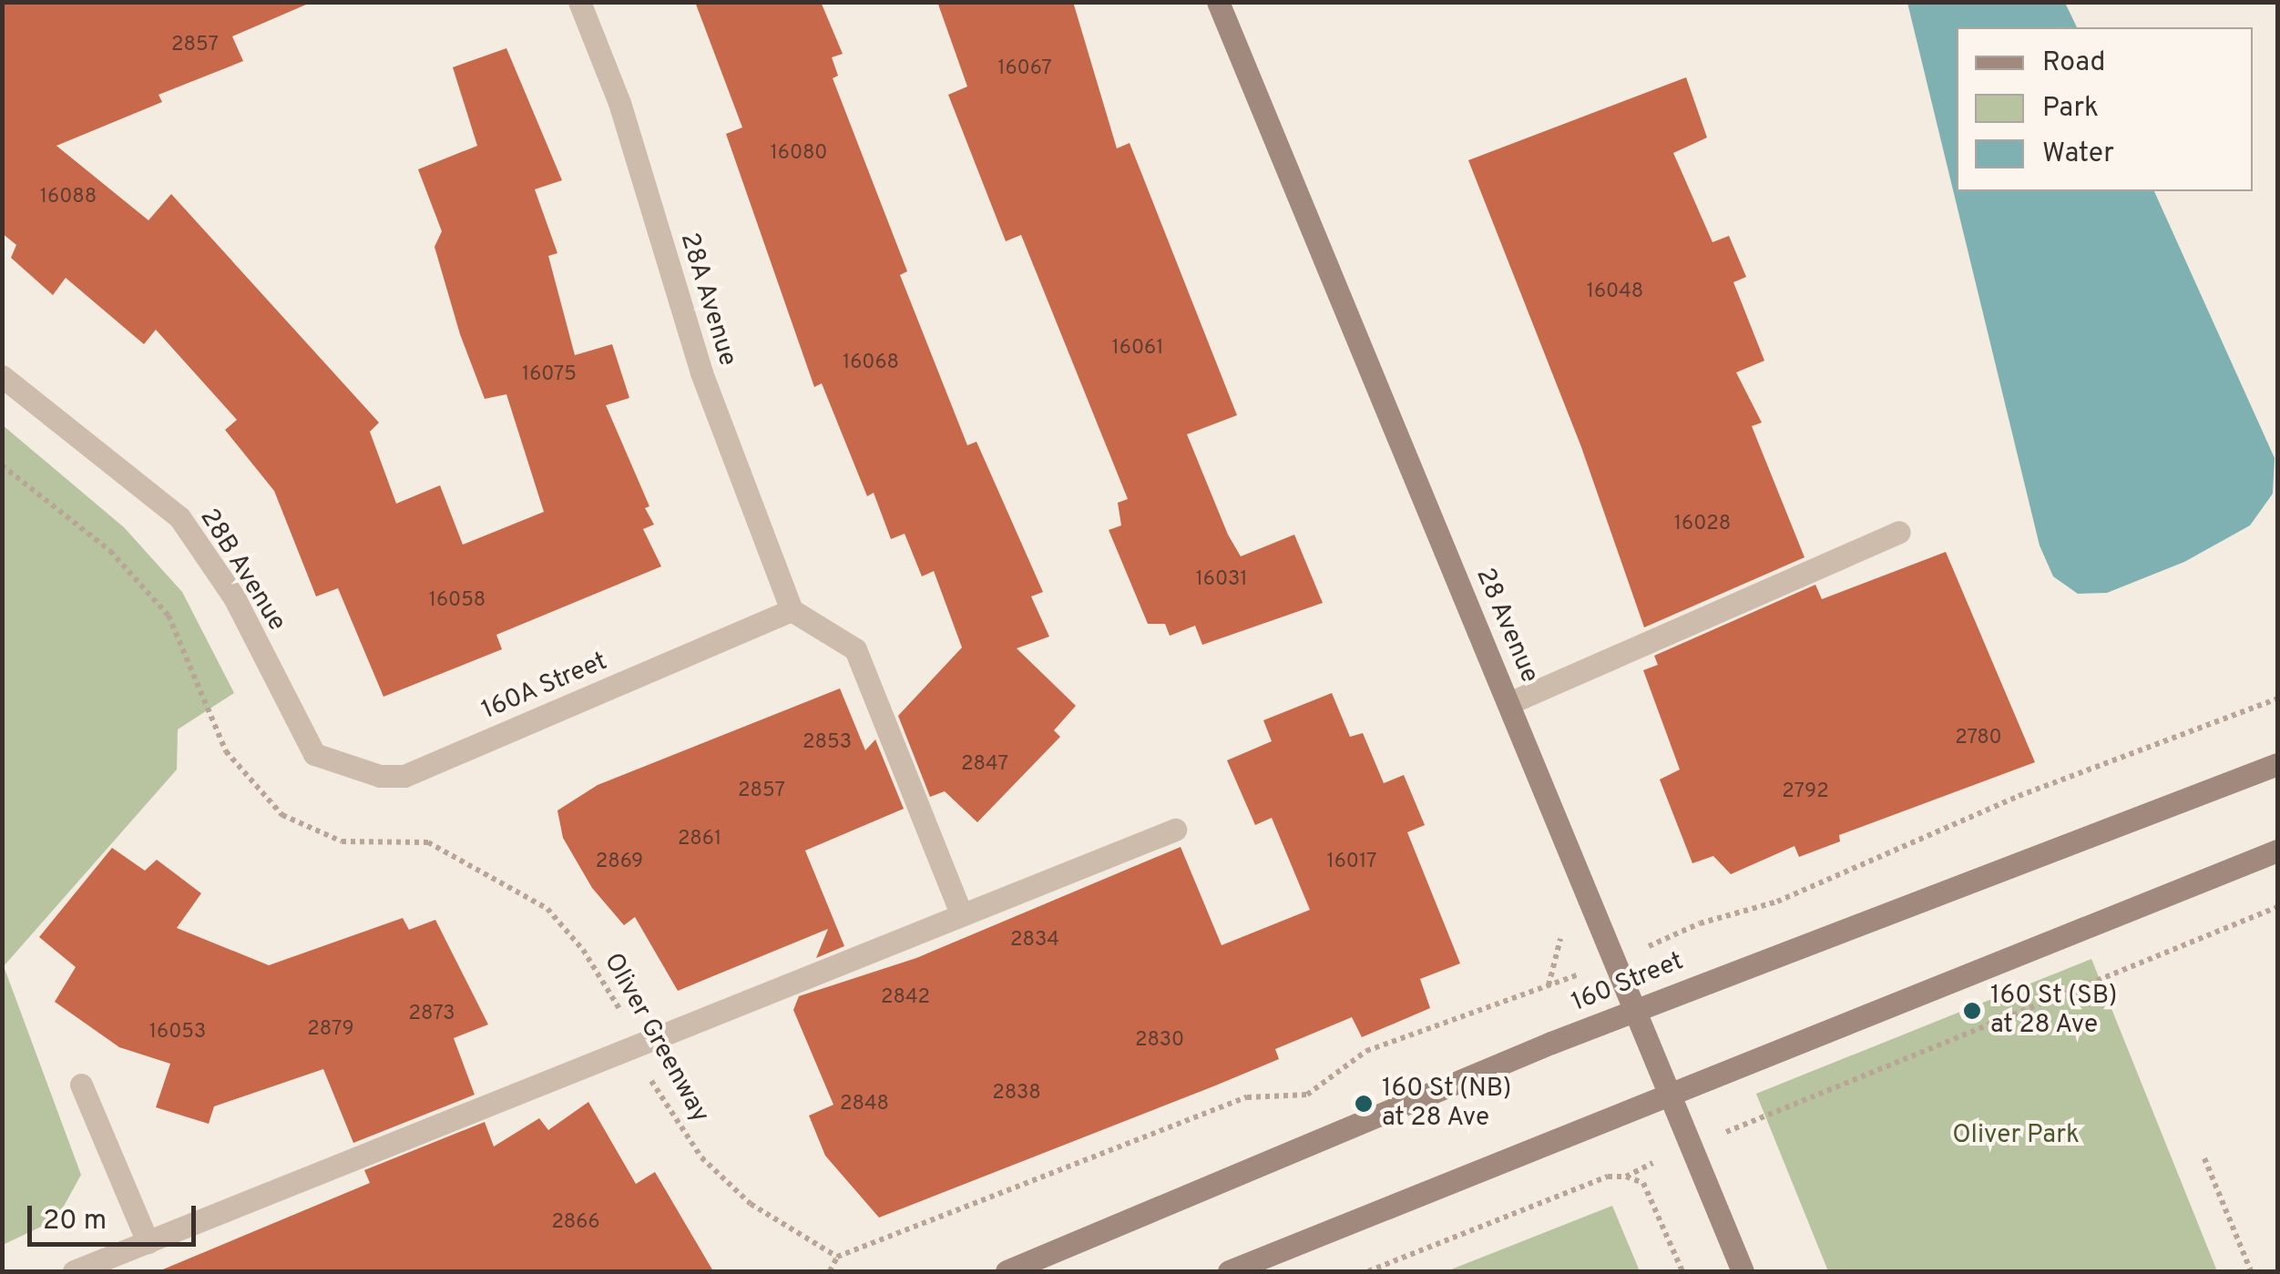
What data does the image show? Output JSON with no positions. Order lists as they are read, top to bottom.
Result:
{
  "streets": {
    "main road": ["28 Avenue", "160 Street"],
    "street": ["28A Avenue", "28B Avenue", "160A Street"],
    "path": ["Oliver Greenway"]
  },
  "crossings": [
    ["28A Avenue", "160A Street"],
    ["28B Avenue", "160A Street"],
    ["28 Avenue", "160 Street"]
  ],
  "parks": ["Oliver Park"],
  "places": ["160 St (SB) at 28 Ave", "160 St (NB) at 28 Ave"],
  "house_numbers": [
    "2857",
    "16067",
    "16080",
    "16088",
    "16048",
    "16061",
    "16068",
    "16075",
    "16028",
    "16031",
    "16058",
    "2780",
    "2853",
    "2847",
    "2857",
    "2792",
    "2861",
    "2869",
    "16017",
    "2834",
    "2842",
    "2873",
    "2879",
    "16053",
    "2830",
    "2838",
    "2848",
    "2866"
  ],
  "legend": ["Road", "Park", "Water"],
  "scale_bar": "20 m"
}
